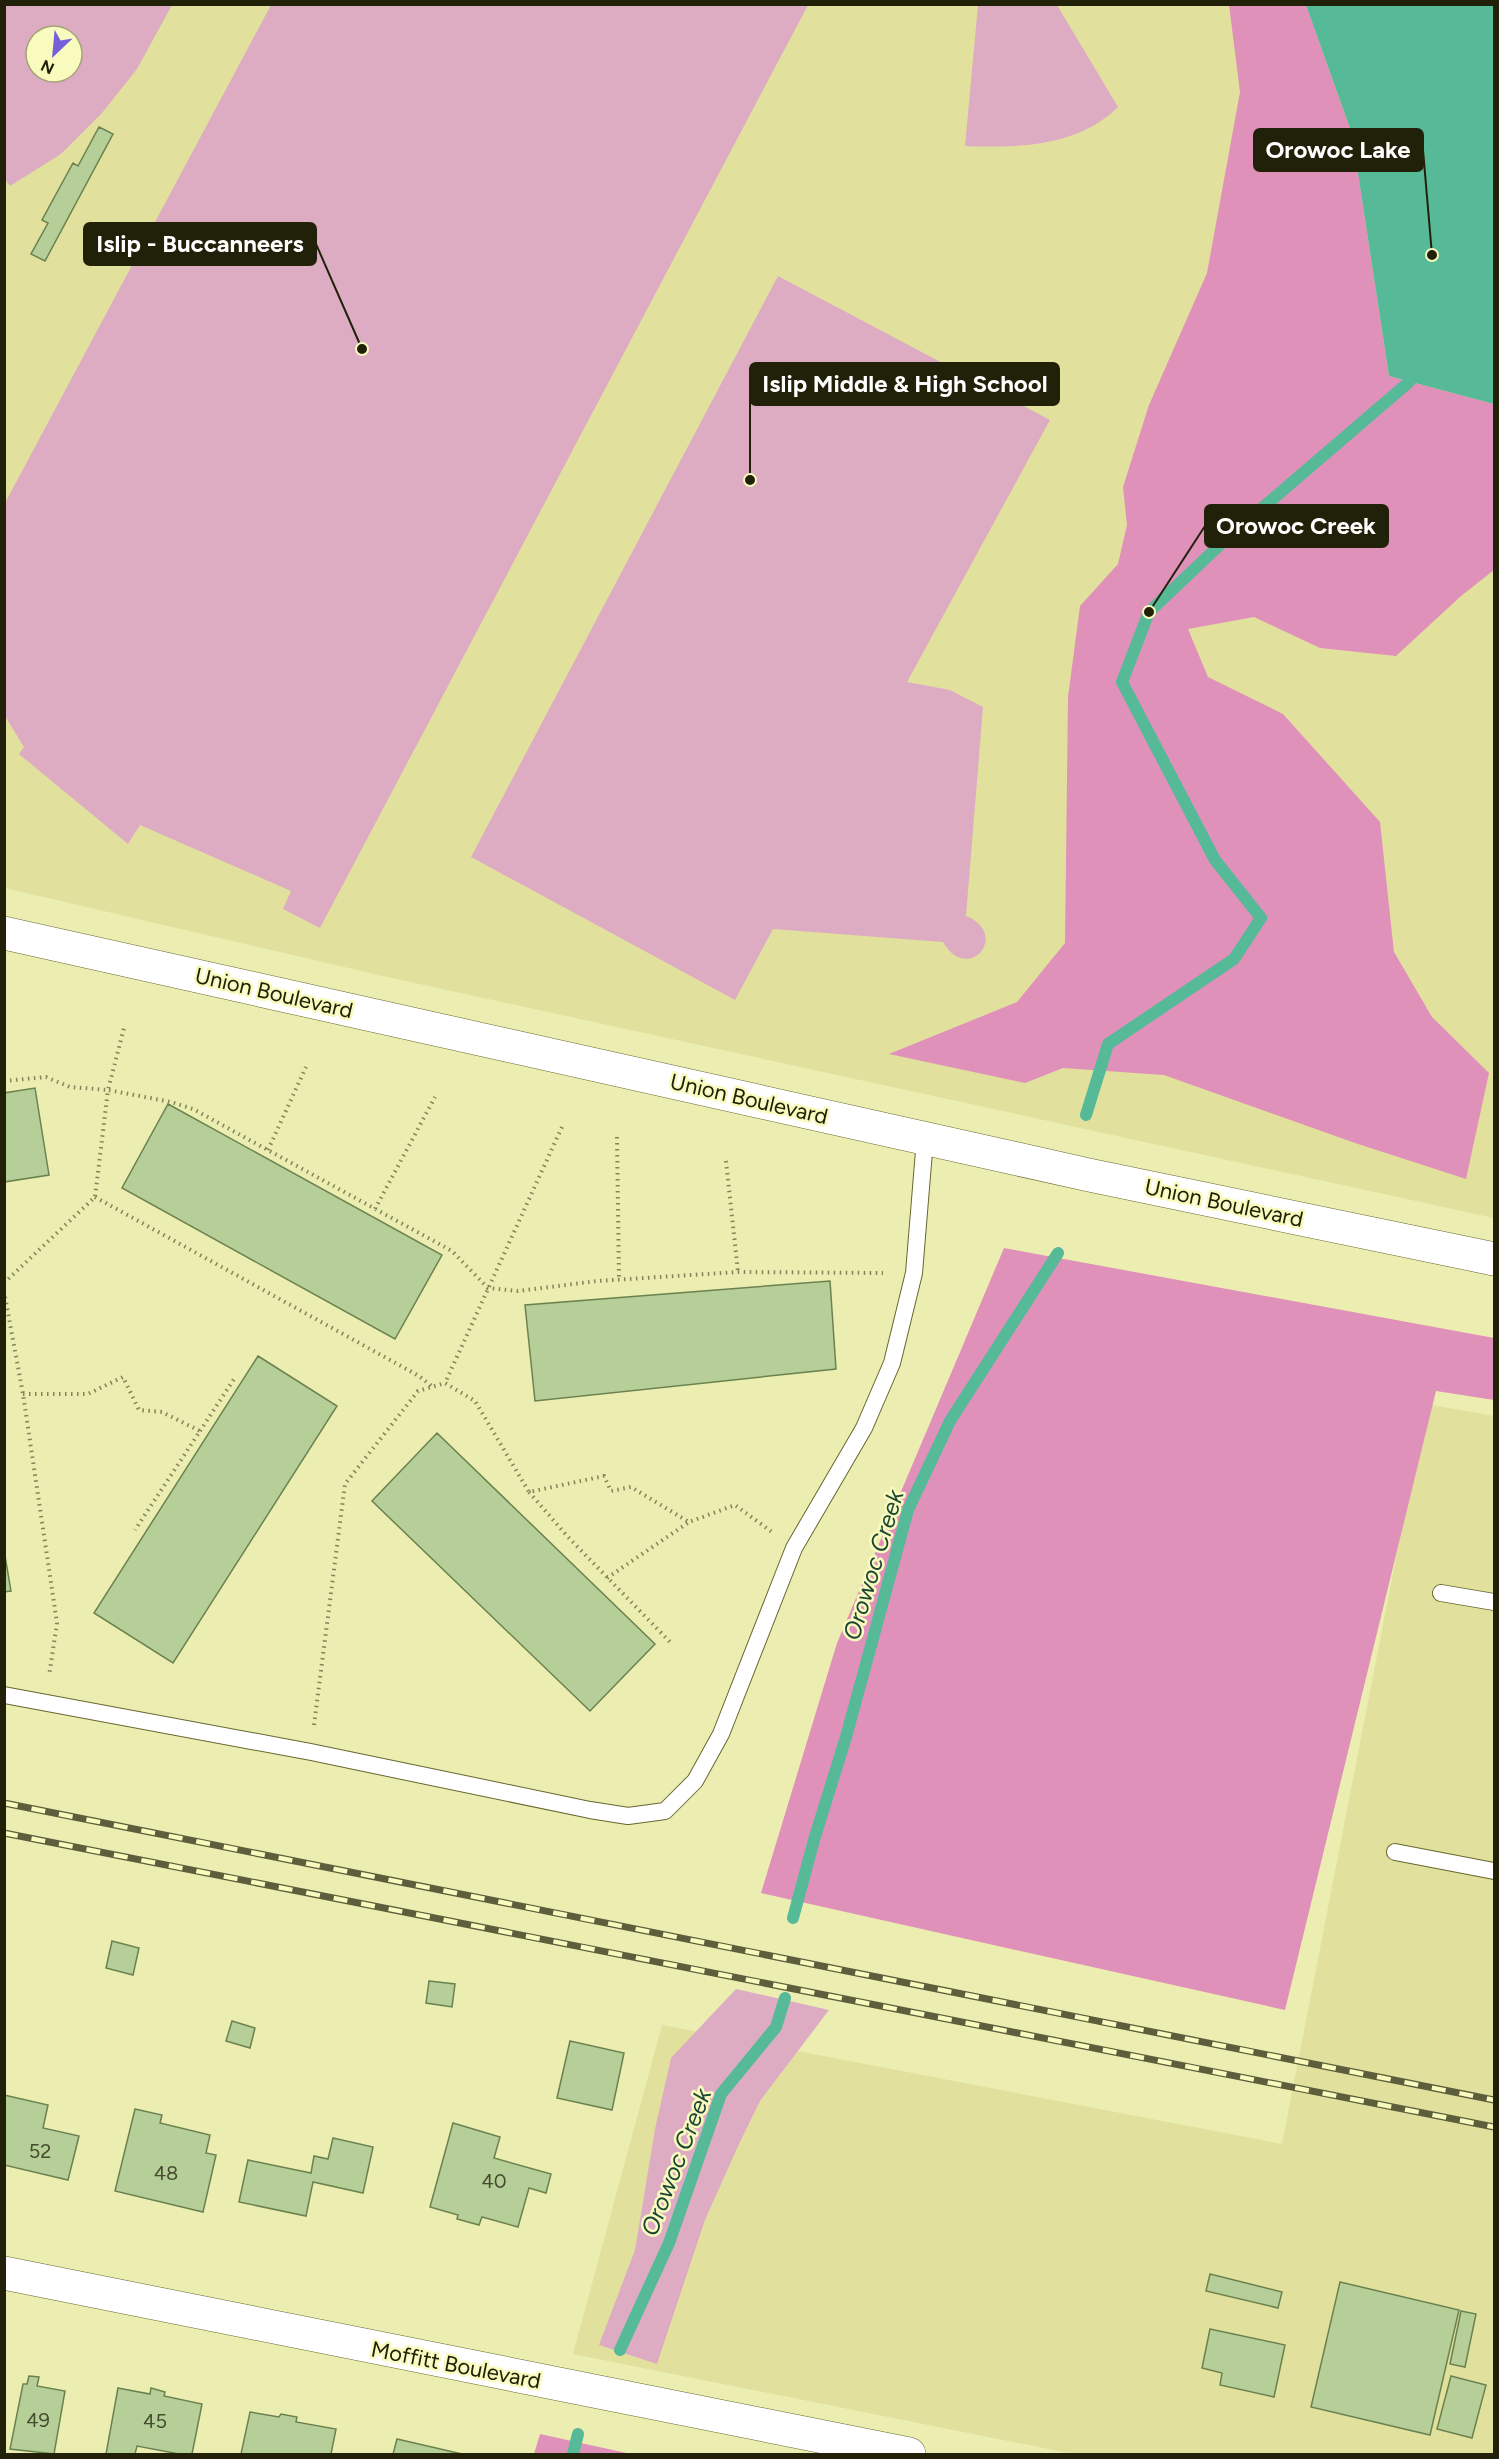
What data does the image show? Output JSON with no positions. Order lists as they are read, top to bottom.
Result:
{
  "streets": {
    "main road": ["Union Boulevard", "Moffitt Boulevard"]
  },
  "water": ["Orowoc Creek"],
  "places": [
    "Orowoc Lake",
    "Islip - Buccanneers",
    "Islip Middle & High School",
    "Orowoc Creek"
  ],
  "house_numbers": [
    "52",
    "48",
    "40",
    "49",
    "45"
  ],
  "north": "bottom left"
}
